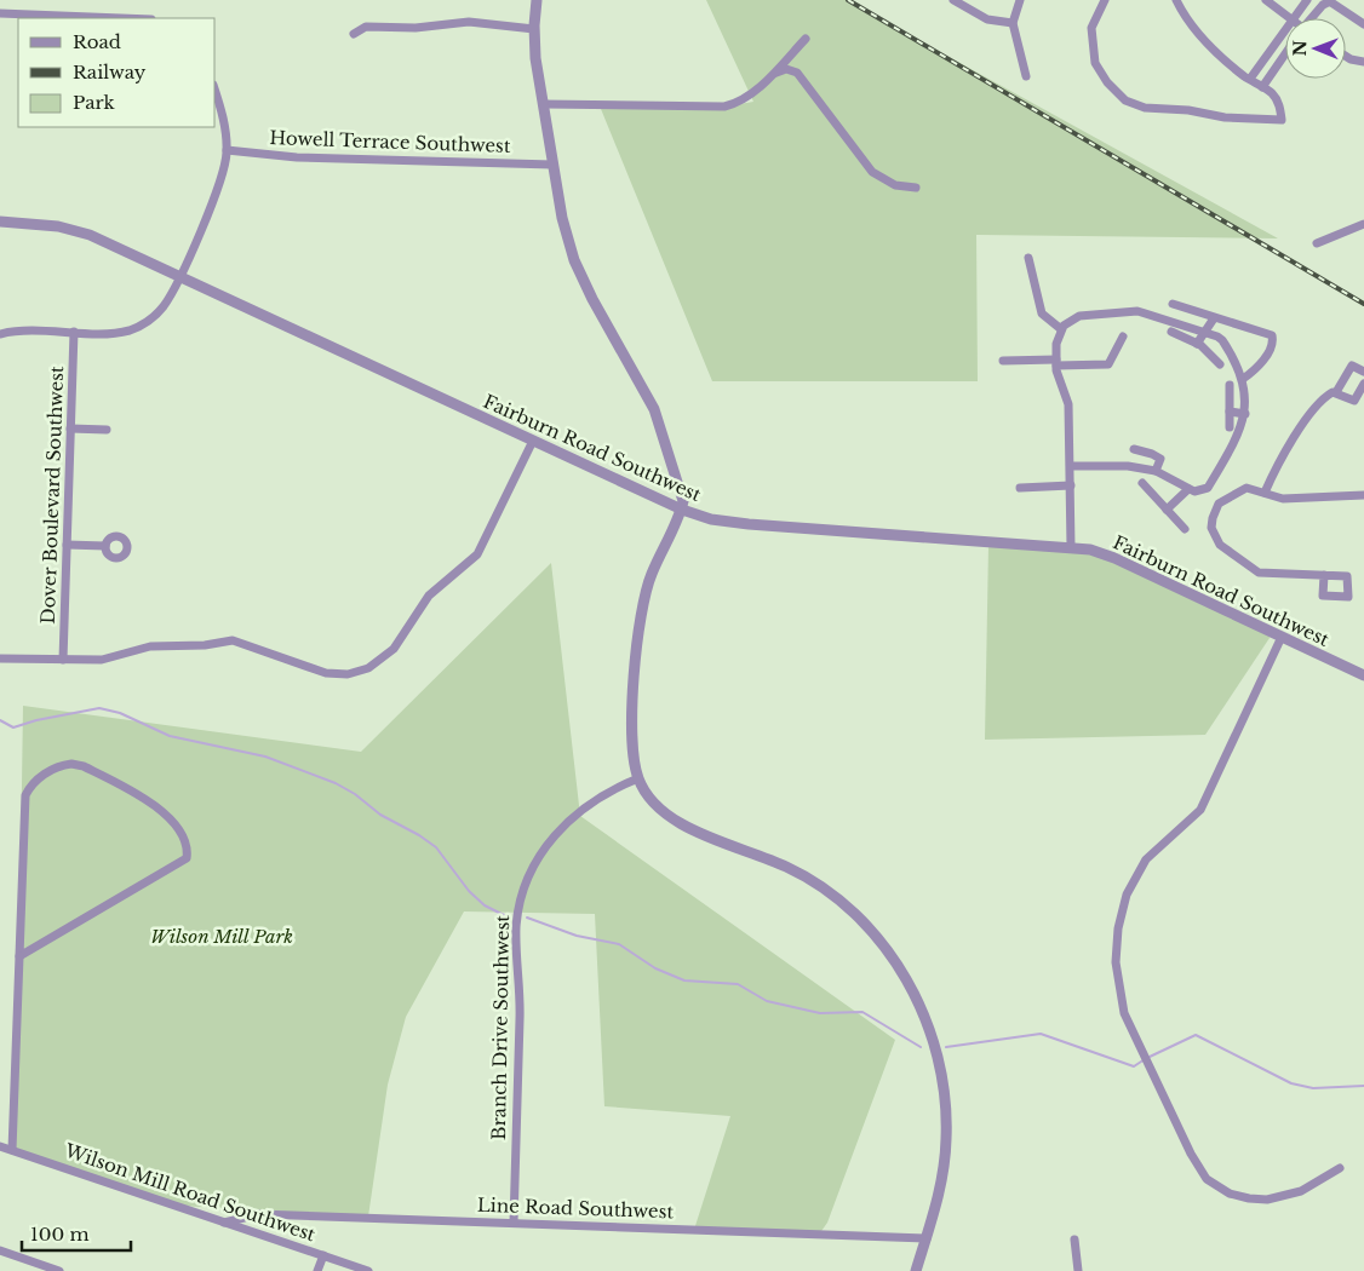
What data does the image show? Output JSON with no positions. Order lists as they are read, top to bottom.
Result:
{
  "streets": {
    "street": [
      "Howell Terrace Southwest",
      "Fairburn Road Southwest",
      "Dover Boulevard Southwest",
      "Branch Drive Southwest",
      "Wilson Mill Road Southwest",
      "Line Road Southwest"
    ]
  },
  "crossings": [
    ["Branch Drive Southwest", "Line Road Southwest"],
    ["Wilson Mill Road Southwest", "Line Road Southwest"]
  ],
  "parks": ["Wilson Mill Park"],
  "legend": ["Road", "Railway", "Park"],
  "scale_bar": "100 m",
  "north": "left"
}
